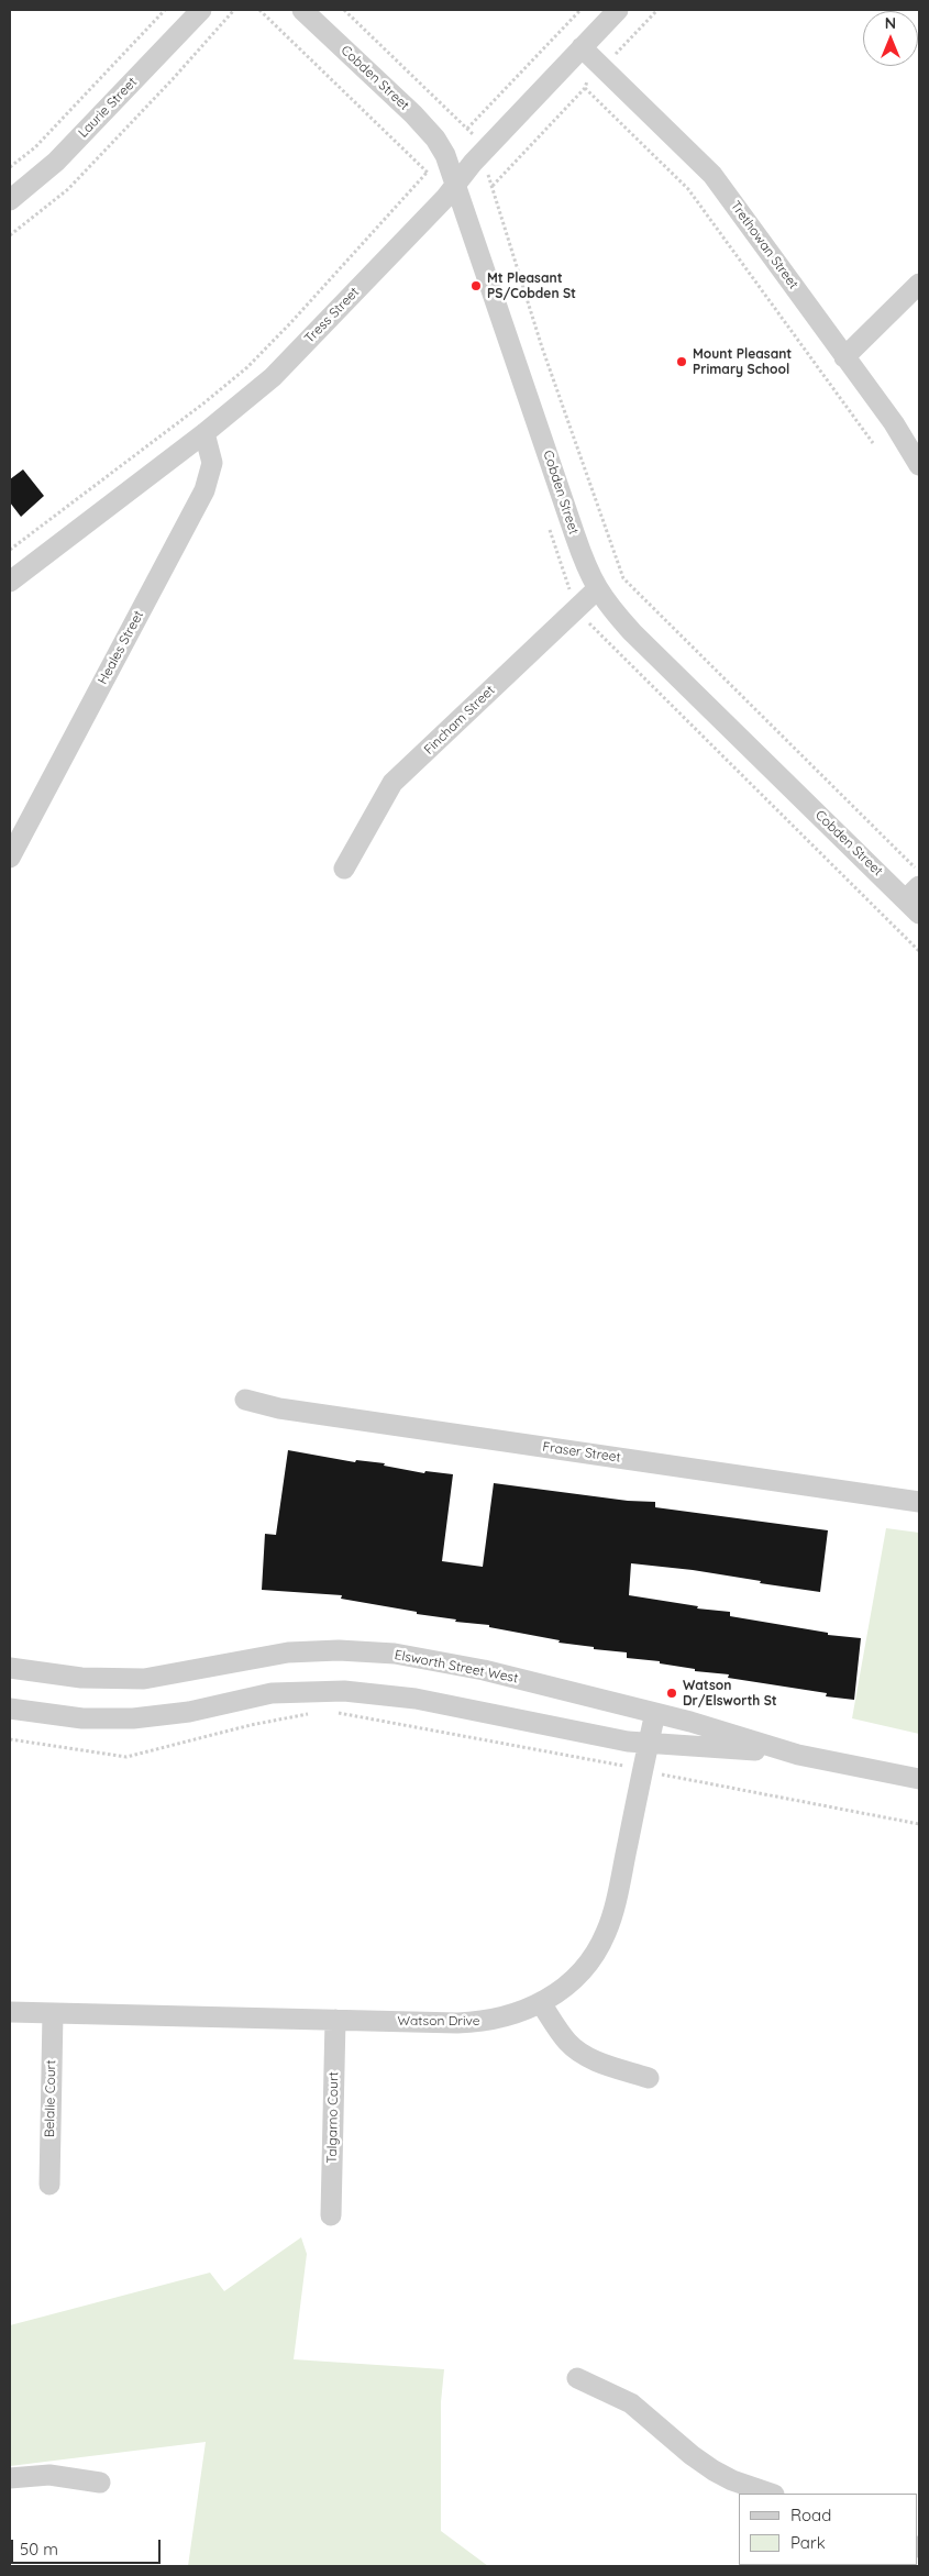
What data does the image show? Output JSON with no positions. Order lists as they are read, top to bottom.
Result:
{
  "streets": {
    "street": [
      "Cobden Street",
      "Laurie Street",
      "Trethowan Street",
      "Tress Street",
      "Heales Street",
      "Fincham Street",
      "Fraser Street",
      "Elsworth Street West",
      "Watson Drive",
      "Belalie Court",
      "Talgarno Court"
    ]
  },
  "crossings": [
    ["Cobden Street", "Tress Street"],
    ["Cobden Street", "Fincham Street"],
    ["Trethowan Street", "Tress Street"],
    ["Tress Street", "Heales Street"],
    ["Elsworth Street West", "Watson Drive"],
    ["Watson Drive", "Belalie Court"],
    ["Watson Drive", "Talgarno Court"]
  ],
  "places": ["Mt Pleasant PS/Cobden St", "Mount Pleasant Primary School", "Watson Dr/Elsworth St"],
  "legend": ["Road", "Park"],
  "scale_bar": "50 m",
  "north": "top"
}
